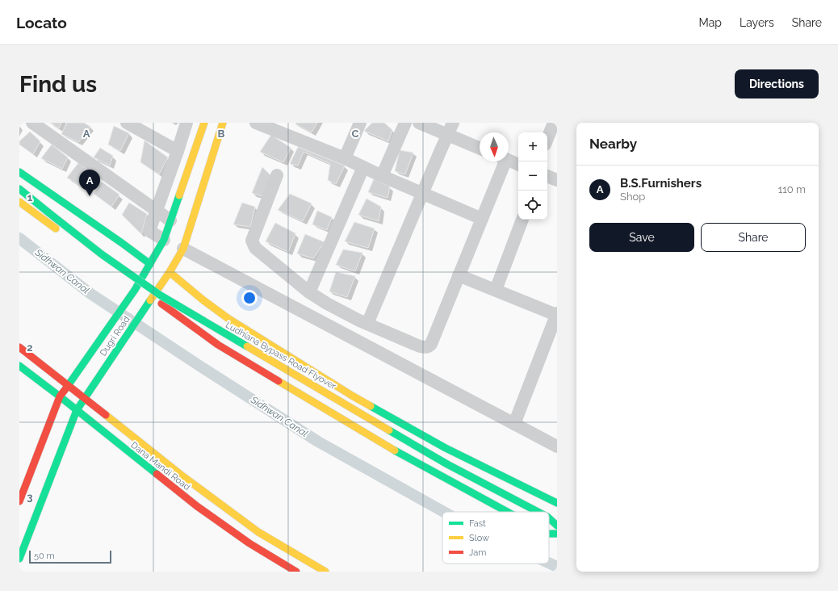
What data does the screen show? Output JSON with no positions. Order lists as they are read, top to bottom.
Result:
{
  "streets": {
    "main road": ["Dugri Road", "Ludhiana Bypass Road Flyover", "Dana Mandi Road"]
  },
  "crossings": [
    ["Dugri Road", "Dana Mandi Road"]
  ],
  "water": ["Sidhwan Canal"],
  "legend": ["Fast", "Slow", "Jam"],
  "scale_bar": "50 m",
  "north": "bottom",
  "page": {
    "header": "Locato",
    "nav": ["Map", "Layers", "Share"],
    "buttons": [
      "Directions",
      ["Save", "Share"]
    ],
    "title": "Find us",
    "heading": "Nearby",
    "map_buttons": ["+", "−"],
    "list": [
      {
        "mark": "A",
        "name": "B.S.Furnishers",
        "note": "Shop",
        "value": "110 m"
      }
    ],
    "pins": "A",
    "scale": "50 m"
  },
  "grid": {
    "columns": ["A", "B", "C"],
    "rows": ["1", "2", "3"]
  }
}
